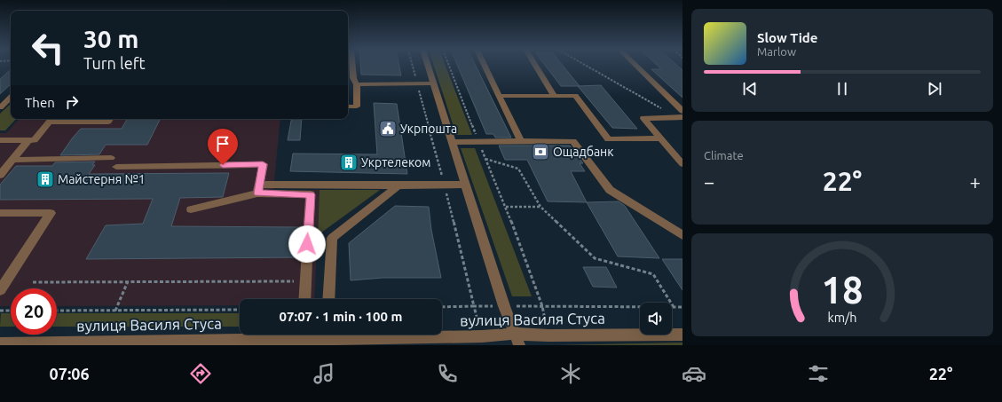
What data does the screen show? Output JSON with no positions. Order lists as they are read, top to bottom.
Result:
{
  "streets": {
    "street": ["вулиця Василя Стуса"]
  },
  "places": {
    "public building": ["Укрпошта"],
    "bank": ["Ощадбанк"],
    "building": ["Укртелеком", "Майстерня №1"]
  },
  "page": {
    "turn": ["30 m", "Turn left"],
    "song": ["Slow Tide", "Marlow"],
    "then": "Then",
    "tile": "Climate",
    "heat": ["−", "22°", "+"],
    "limit": "20",
    "trip": "07:07 · 1 min · 100 m",
    "tabs": ["07:06", "22°"],
    "gauge": ["18", "km/h"]
  }
}
